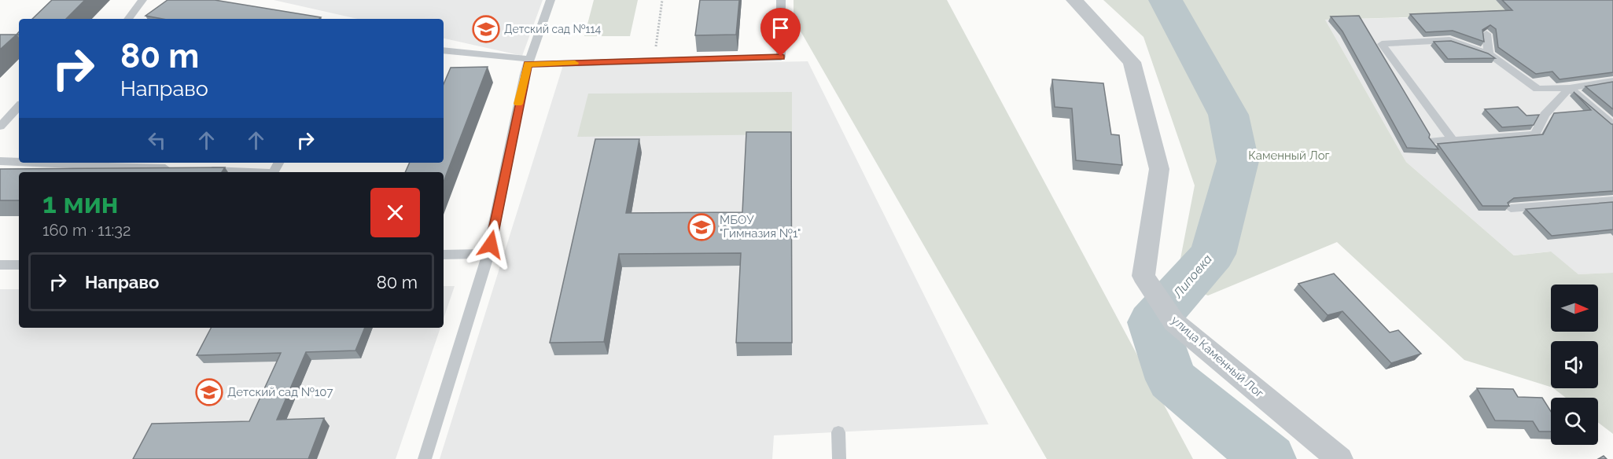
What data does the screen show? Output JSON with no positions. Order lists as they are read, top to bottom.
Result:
{
  "streets": {
    "street": ["улица Каменный Лог"]
  },
  "water": ["Липовка"],
  "parks": ["Каменный Лог"],
  "places": {
    "school or university": ["Детский сад №114", "МБОУ \"Гимназия №1\"", "Детский сад №107"]
  },
  "north": "right",
  "page": {
    "turn": ["80 m", "Направо"],
    "heading": ["1 мин", "160 m · 11:32"],
    "list": [
      {
        "name": "Направо",
        "value": "80 m"
      }
    ]
  }
}
